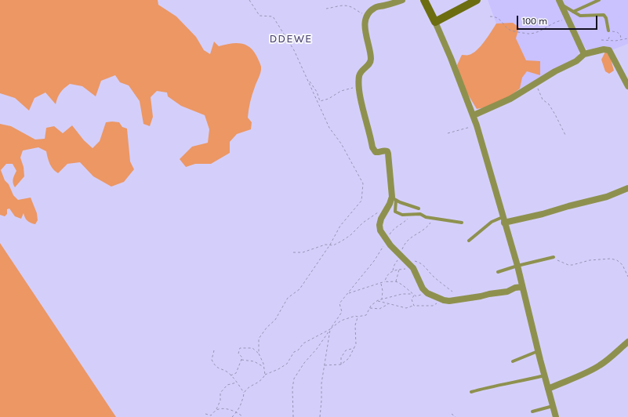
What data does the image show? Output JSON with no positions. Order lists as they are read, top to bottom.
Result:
{
  "districts": ["DDEWE"],
  "scale_bar": "100 m"
}
